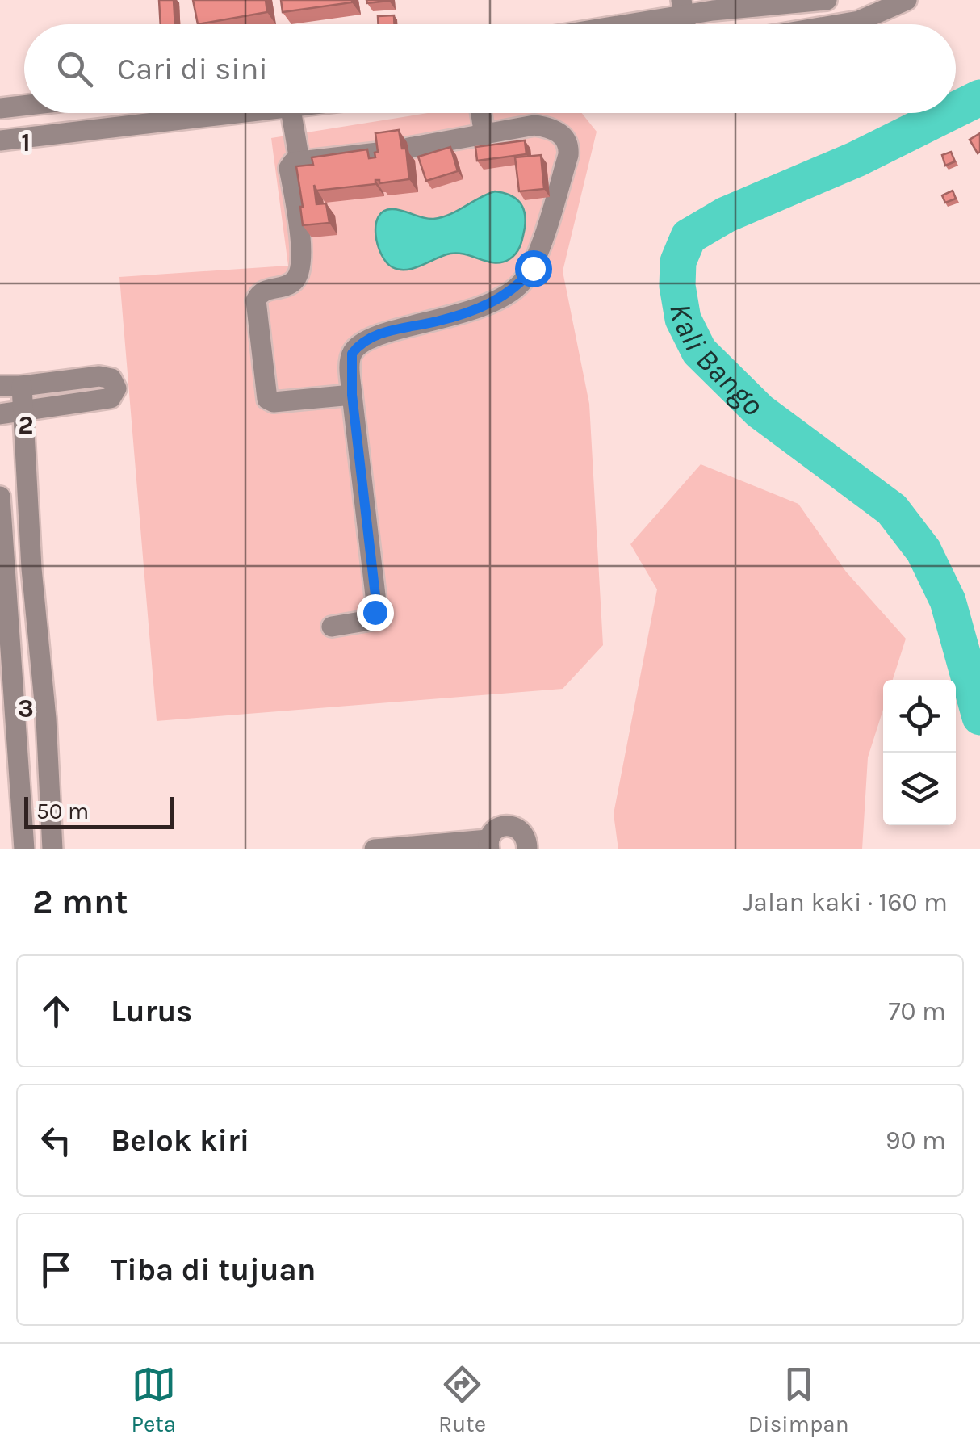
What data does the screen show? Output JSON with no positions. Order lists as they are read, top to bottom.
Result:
{
  "water": ["Kali Bango"],
  "scale_bar": "50 m",
  "page": {
    "search": "Cari di sini",
    "scale": "50 m",
    "heading": ["2 mnt", "Jalan kaki · 160 m"],
    "list": [
      ["Lurus", "70 m"],
      ["Belok kiri", "90 m"],
      "Tiba di tujuan"
    ],
    "nav": ["Peta", "Rute", "Disimpan"]
  },
  "grid": {
    "rows": ["1", "2", "3"]
  }
}
